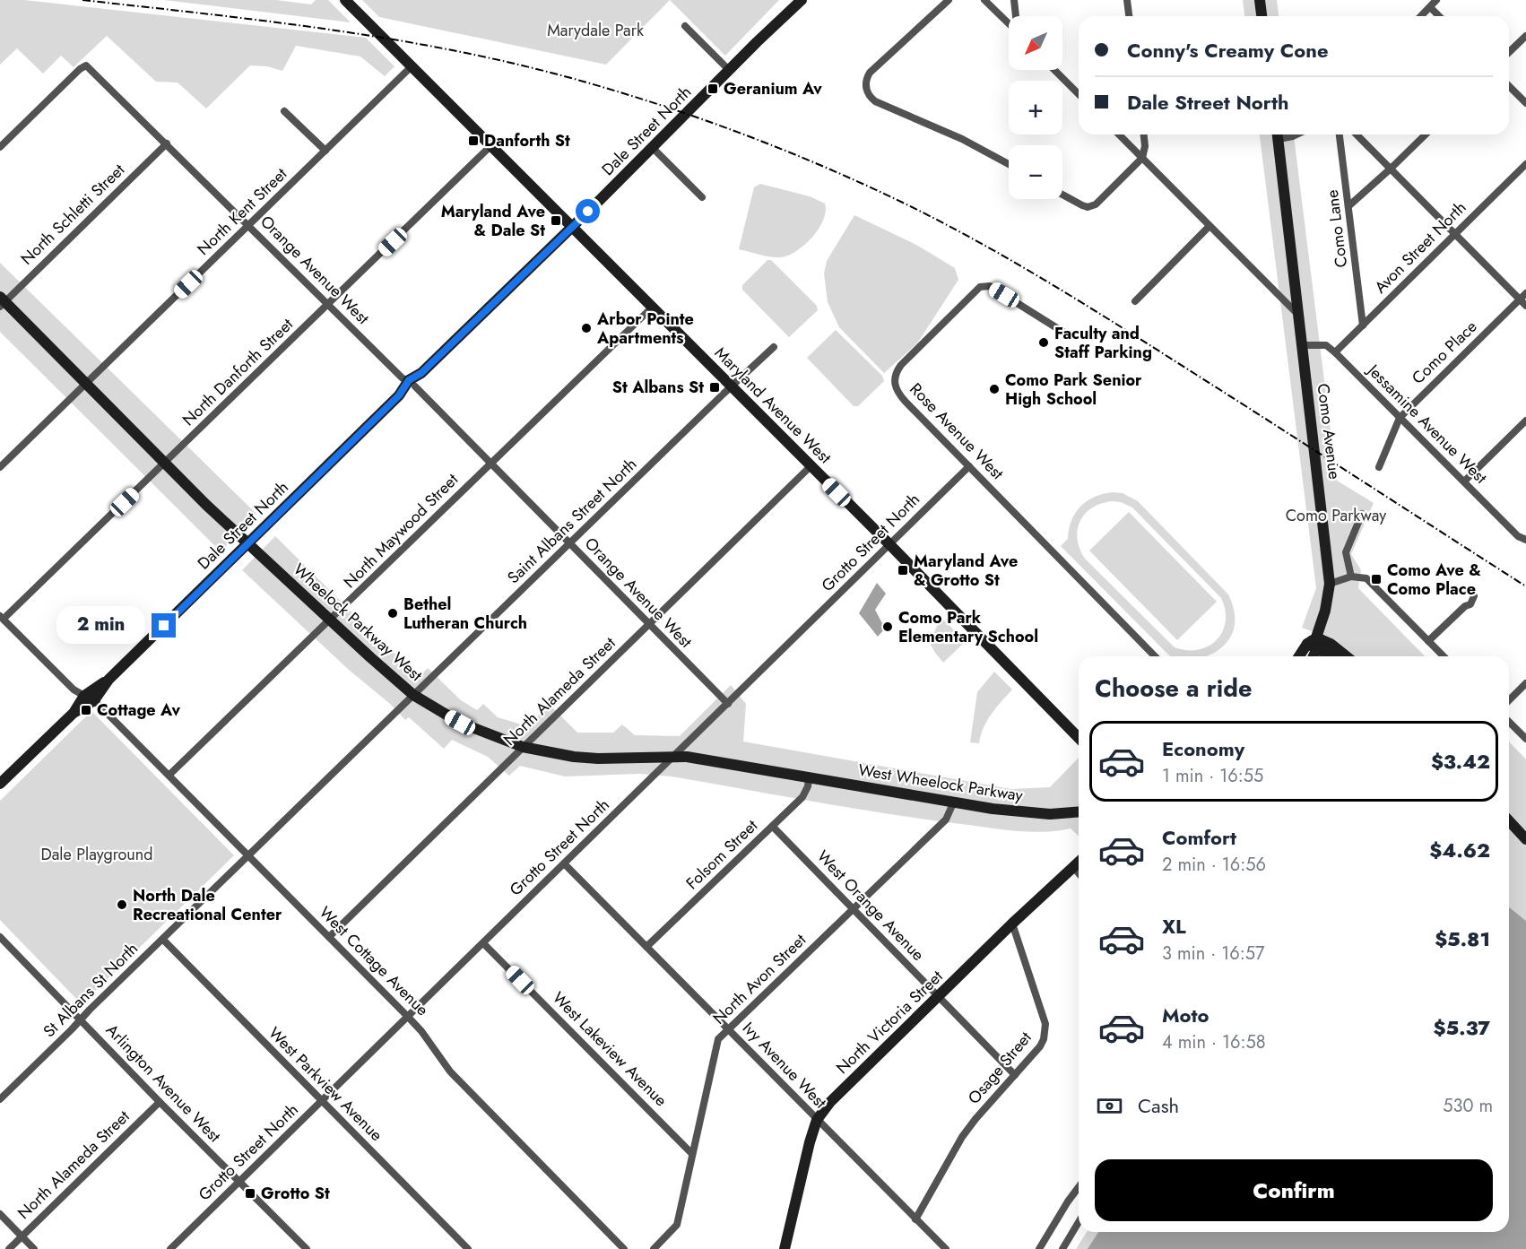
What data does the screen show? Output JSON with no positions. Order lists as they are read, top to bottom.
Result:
{
  "streets": {
    "street": [
      "Dale Street North",
      "North Kent Street",
      "North Schletti Street",
      "Como Lane",
      "Avon Street North",
      "Orange Avenue West",
      "Como Place",
      "North Danforth Street",
      "Maryland Avenue West",
      "Jessamine Avenue West",
      "Rose Avenue West",
      "Como Avenue",
      "Saint Albans Street North",
      "North Maywood Street",
      "Grotto Street North",
      "Wheelock Parkway West",
      "North Alameda Street",
      "West Wheelock Parkway",
      "Folsom Street",
      "West Orange Avenue",
      "West Cottage Avenue",
      "North Avon Street",
      "St Albans St North",
      "North Victoria Street",
      "West Lakeview Avenue",
      "Ivy Avenue West",
      "Osage Street",
      "Arlington Avenue West",
      "West Parkview Avenue"
    ]
  },
  "crossings": [
    ["Dale Street North", "Orange Avenue West"],
    ["Dale Street North", "Maryland Avenue West"],
    ["Dale Street North", "Wheelock Parkway West"],
    ["Dale Street North", "West Cottage Avenue"],
    ["North Kent Street", "Orange Avenue West"],
    ["North Kent Street", "Maryland Avenue West"],
    ["North Kent Street", "Wheelock Parkway West"],
    ["North Schletti Street", "Orange Avenue West"],
    ["North Schletti Street", "Wheelock Parkway West"],
    ["Como Lane", "Avon Street North"],
    ["Avon Street North", "Jessamine Avenue West"],
    ["Orange Avenue West", "North Danforth Street"],
    ["Orange Avenue West", "Saint Albans Street North"],
    ["Orange Avenue West", "North Maywood Street"],
    ["Orange Avenue West", "Grotto Street North"],
    ["Orange Avenue West", "North Alameda Street"],
    ["Como Place", "Jessamine Avenue West"],
    ["North Danforth Street", "Maryland Avenue West"],
    ["North Danforth Street", "Wheelock Parkway West"],
    ["North Danforth Street", "West Cottage Avenue"],
    ["Maryland Avenue West", "Saint Albans Street North"],
    ["Maryland Avenue West", "North Maywood Street"],
    ["Maryland Avenue West", "Grotto Street North"],
    ["Maryland Avenue West", "North Alameda Street"],
    ["Jessamine Avenue West", "Como Avenue"],
    ["Rose Avenue West", "Grotto Street North"],
    ["Saint Albans Street North", "Wheelock Parkway West"],
    ["Saint Albans Street North", "West Cottage Avenue"],
    ["Saint Albans Street North", "St Albans St North"],
    ["North Maywood Street", "Wheelock Parkway West"],
    ["North Maywood Street", "West Cottage Avenue"],
    ["Grotto Street North", "Wheelock Parkway West"],
    ["Grotto Street North", "West Cottage Avenue"],
    ["Grotto Street North", "West Lakeview Avenue"],
    ["Grotto Street North", "Ivy Avenue West"],
    ["Grotto Street North", "Arlington Avenue West"],
    ["Grotto Street North", "West Parkview Avenue"],
    ["Wheelock Parkway West", "North Alameda Street"],
    ["Wheelock Parkway West", "West Wheelock Parkway"],
    ["North Alameda Street", "West Cottage Avenue"],
    ["North Alameda Street", "Arlington Avenue West"],
    ["West Wheelock Parkway", "Folsom Street"],
    ["West Wheelock Parkway", "North Avon Street"],
    ["Folsom Street", "West Orange Avenue"],
    ["Folsom Street", "Ivy Avenue West"],
    ["West Orange Avenue", "North Avon Street"],
    ["West Orange Avenue", "North Victoria Street"],
    ["West Orange Avenue", "Osage Street"],
    ["West Cottage Avenue", "St Albans St North"],
    ["North Avon Street", "West Lakeview Avenue"],
    ["North Avon Street", "Ivy Avenue West"],
    ["St Albans St North", "Arlington Avenue West"],
    ["St Albans St North", "West Parkview Avenue"],
    ["North Victoria Street", "Ivy Avenue West"],
    ["North Victoria Street", "Osage Street"],
    ["Ivy Avenue West", "Osage Street"]
  ],
  "parks": ["Marydale Park", "Como Parkway", "Dale Playground"],
  "places": {
    "transit": [
      "Geranium Av",
      "Danforth St",
      "Maryland Ave & Dale St",
      "St Albans St",
      "Maryland Ave & Grotto St",
      "Como Ave & Como Place",
      "Cottage Av",
      "Grotto St"
    ],
    "other": [
      "Arbor Pointe Apartments",
      "Faculty and Staff Parking",
      "Como Park Senior High School",
      "Bethel Lutheran Church",
      "Como Park Elementary School",
      "North Dale Recreational Center"
    ]
  },
  "north": "bottom left",
  "page": {
    "map_buttons": ["+", "−"],
    "banner": ["Conny's Creamy Cone", "Dale Street North"],
    "bubble": "2 min",
    "heading": "Choose a ride",
    "list": [
      {
        "name": "Economy",
        "note": "1 min · 16:55",
        "value": "$3.42"
      },
      {
        "name": "Comfort",
        "note": "2 min · 16:56",
        "value": "$4.62"
      },
      {
        "name": "XL",
        "note": "3 min · 16:57",
        "value": "$5.81"
      },
      {
        "name": "Moto",
        "note": "4 min · 16:58",
        "value": "$5.37"
      }
    ],
    "pay": ["Cash", "530 m"],
    "buttons": "Confirm"
  }
}
